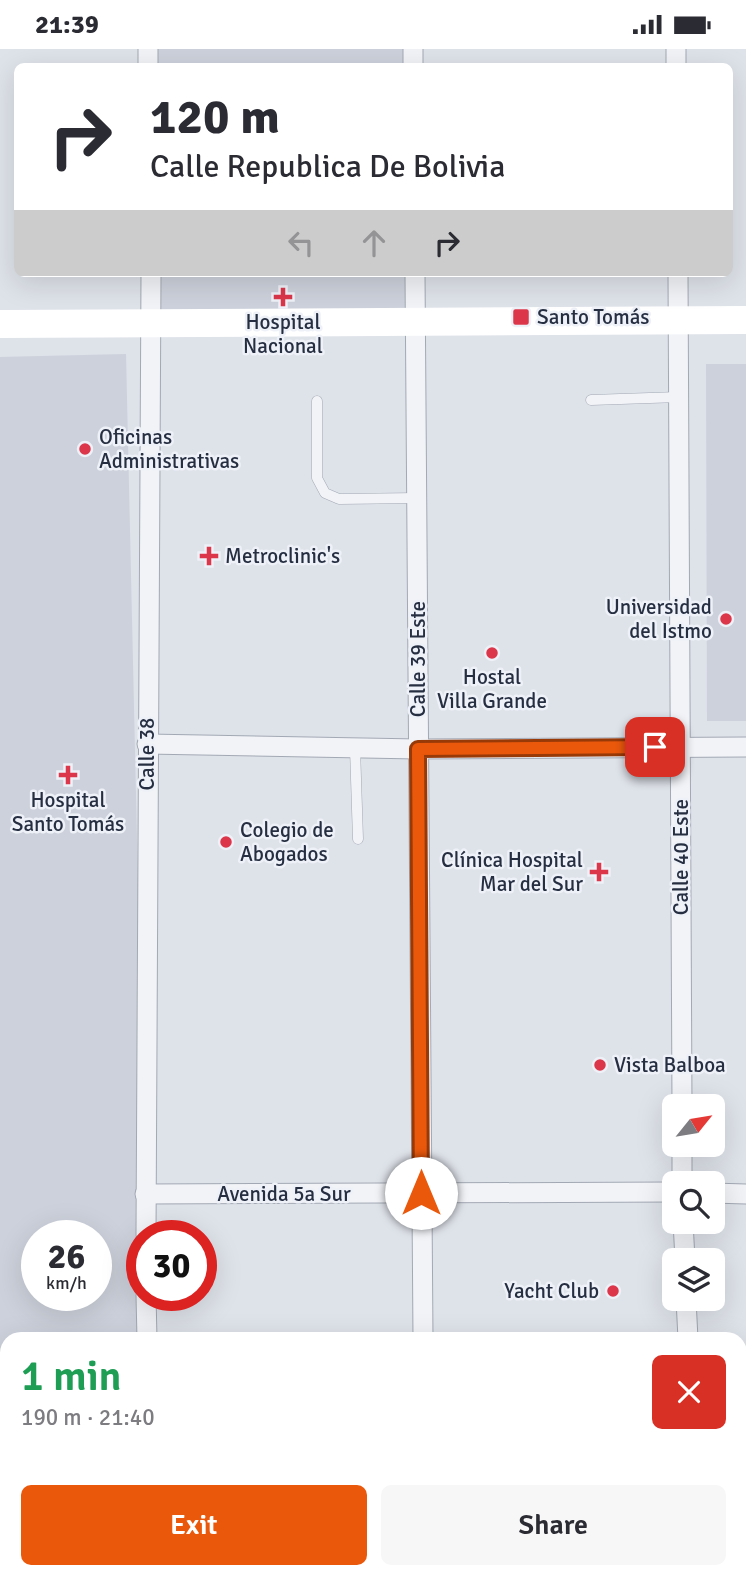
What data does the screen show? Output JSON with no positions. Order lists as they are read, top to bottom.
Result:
{
  "streets": {
    "street": [
      "Calle 39 Este",
      "Calle 38",
      "Calle 40 Este",
      "Avenida 5a Sur"
    ]
  },
  "crossings": [
    ["Calle 39 Este", "Avenida 5a Sur"],
    ["Calle 38", "Avenida 5a Sur"]
  ],
  "places": {
    "health": [
      "Hospital Nacional",
      "Metroclinic's",
      "Hospital Santo Tomás",
      "Clínica Hospital Mar del Sur"
    ],
    "transit": ["Santo Tomás"],
    "other": [
      "Oficinas Administrativas",
      "Universidad del Istmo",
      "Hostal Villa Grande",
      "Colegio de Abogados",
      "Vista Balboa",
      "Yacht Club"
    ]
  },
  "north": "top right",
  "page": {
    "status": "21:39",
    "turn": ["120 m", "Calle Republica De Bolivia"],
    "speed": "26 km/h",
    "limit": "30",
    "heading": ["1 min", "190 m · 21:40"],
    "buttons": ["Exit", "Share"]
  }
}
